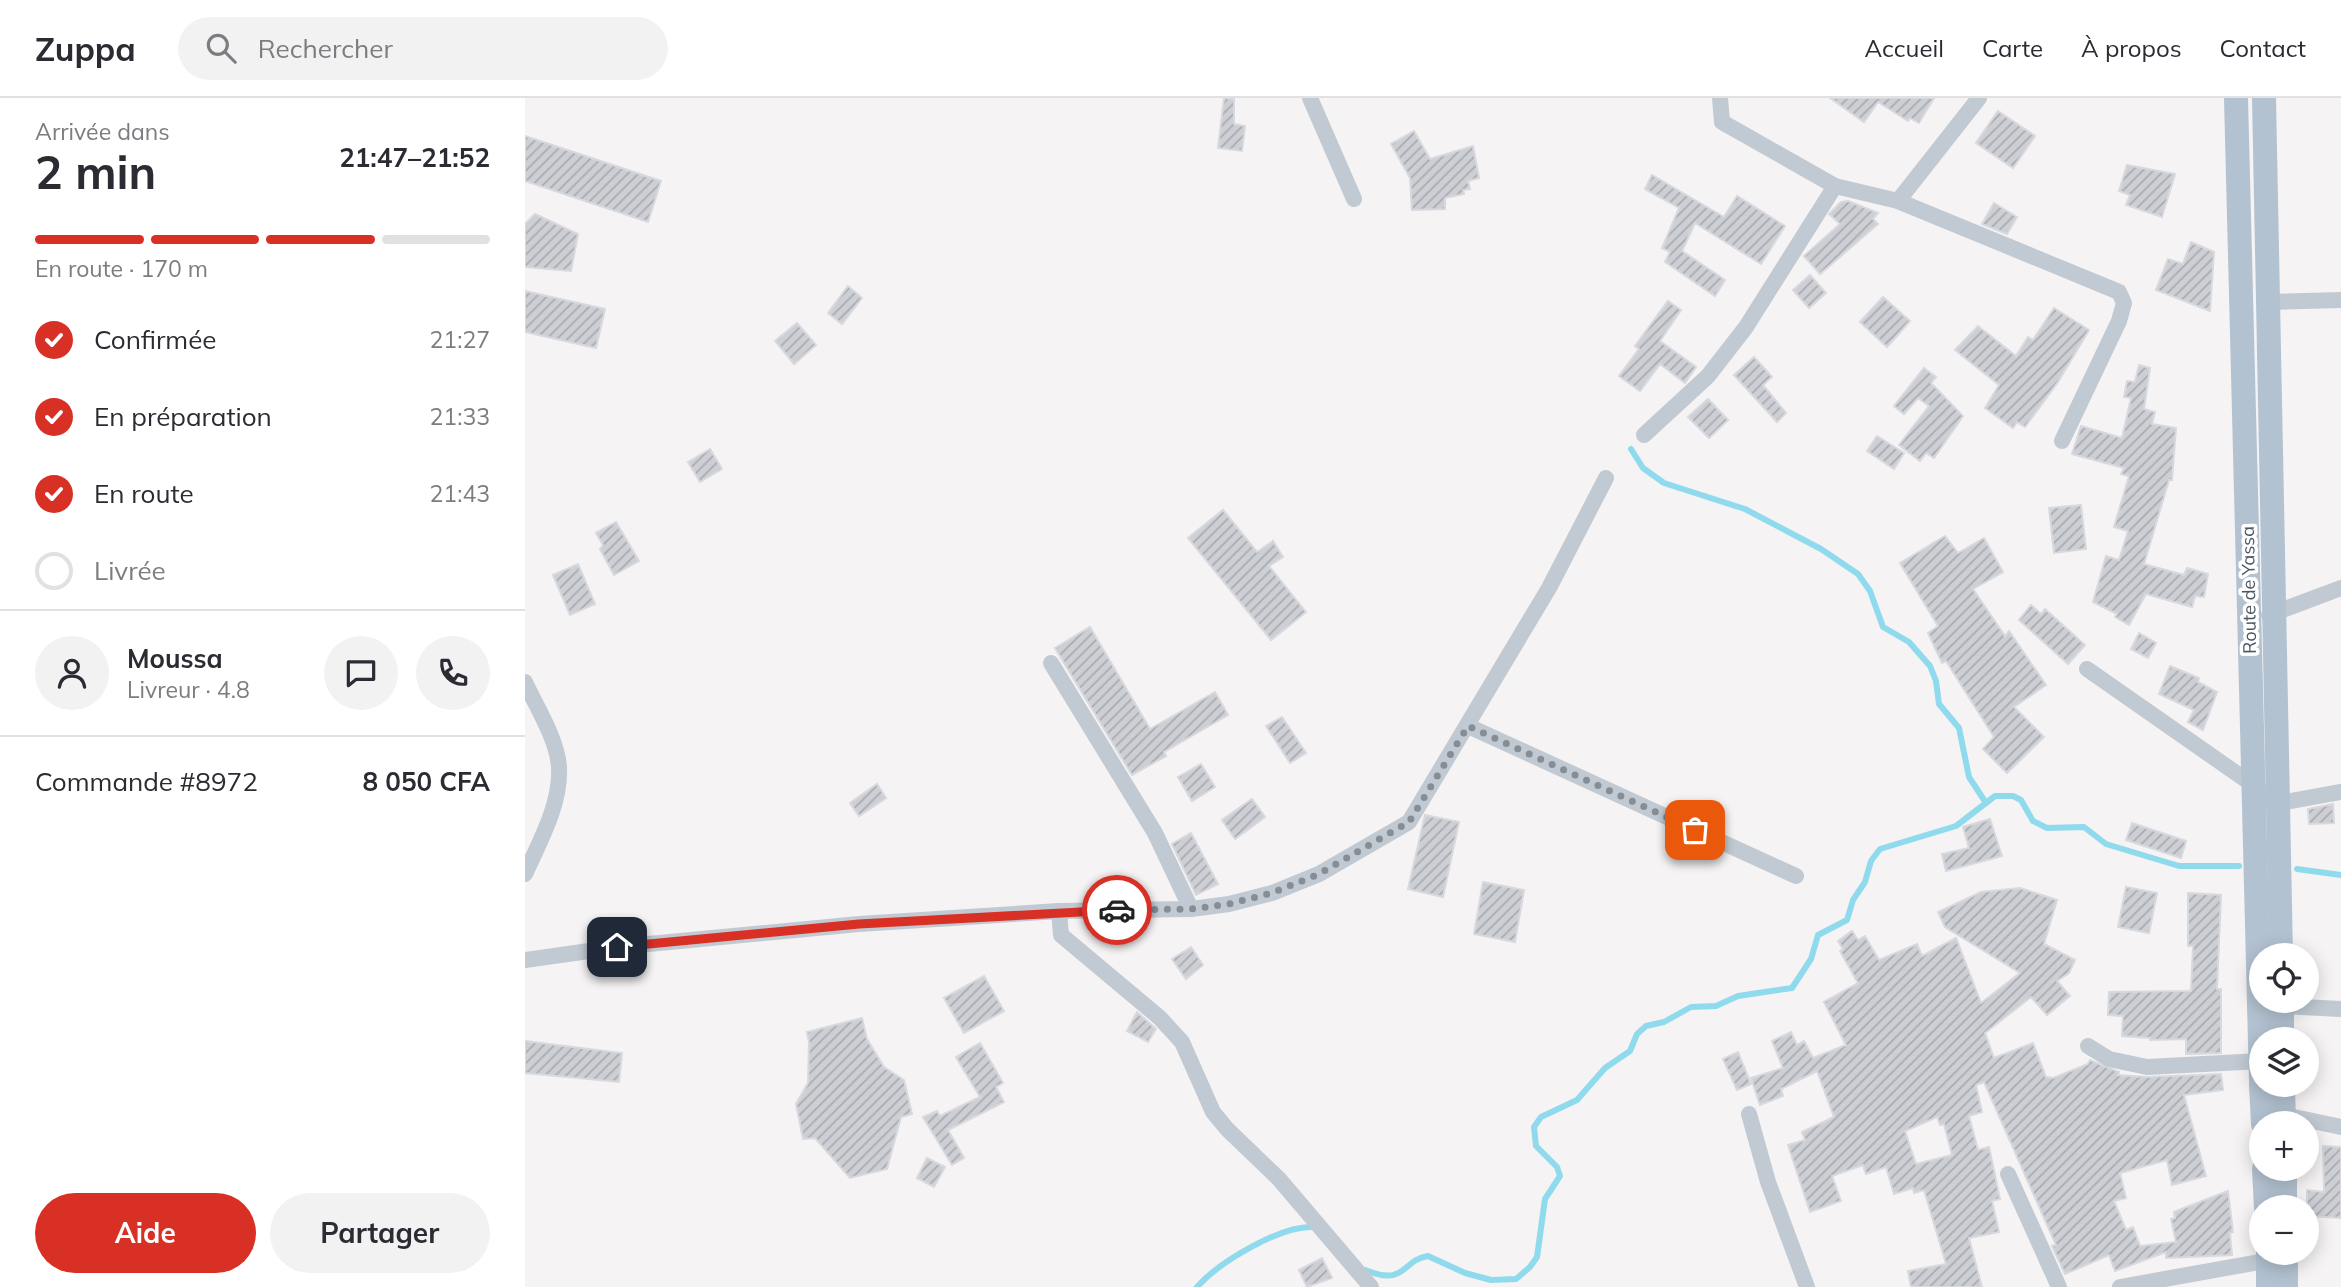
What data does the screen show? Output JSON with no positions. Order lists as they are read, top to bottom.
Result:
{
  "streets": {
    "main road": ["Route de Yassa"]
  },
  "page": {
    "header": "Zuppa",
    "search": "Rechercher",
    "nav": [
      "Accueil",
      "Carte",
      "À propos",
      "Contact"
    ],
    "heading": ["2 min", "Arrivée dans", "21:47–21:52"],
    "panel": [
      "Moussa",
      "Livreur · 4.8",
      "Commande #8972",
      "8 050 CFA"
    ],
    "bar": "En route · 170 m",
    "list": [
      ["Confirmée", "21:27"],
      ["En préparation", "21:33"],
      ["En route", "21:43"],
      "Livrée"
    ],
    "map_buttons": ["+", "−"],
    "buttons": ["Aide", "Partager"]
  }
}
